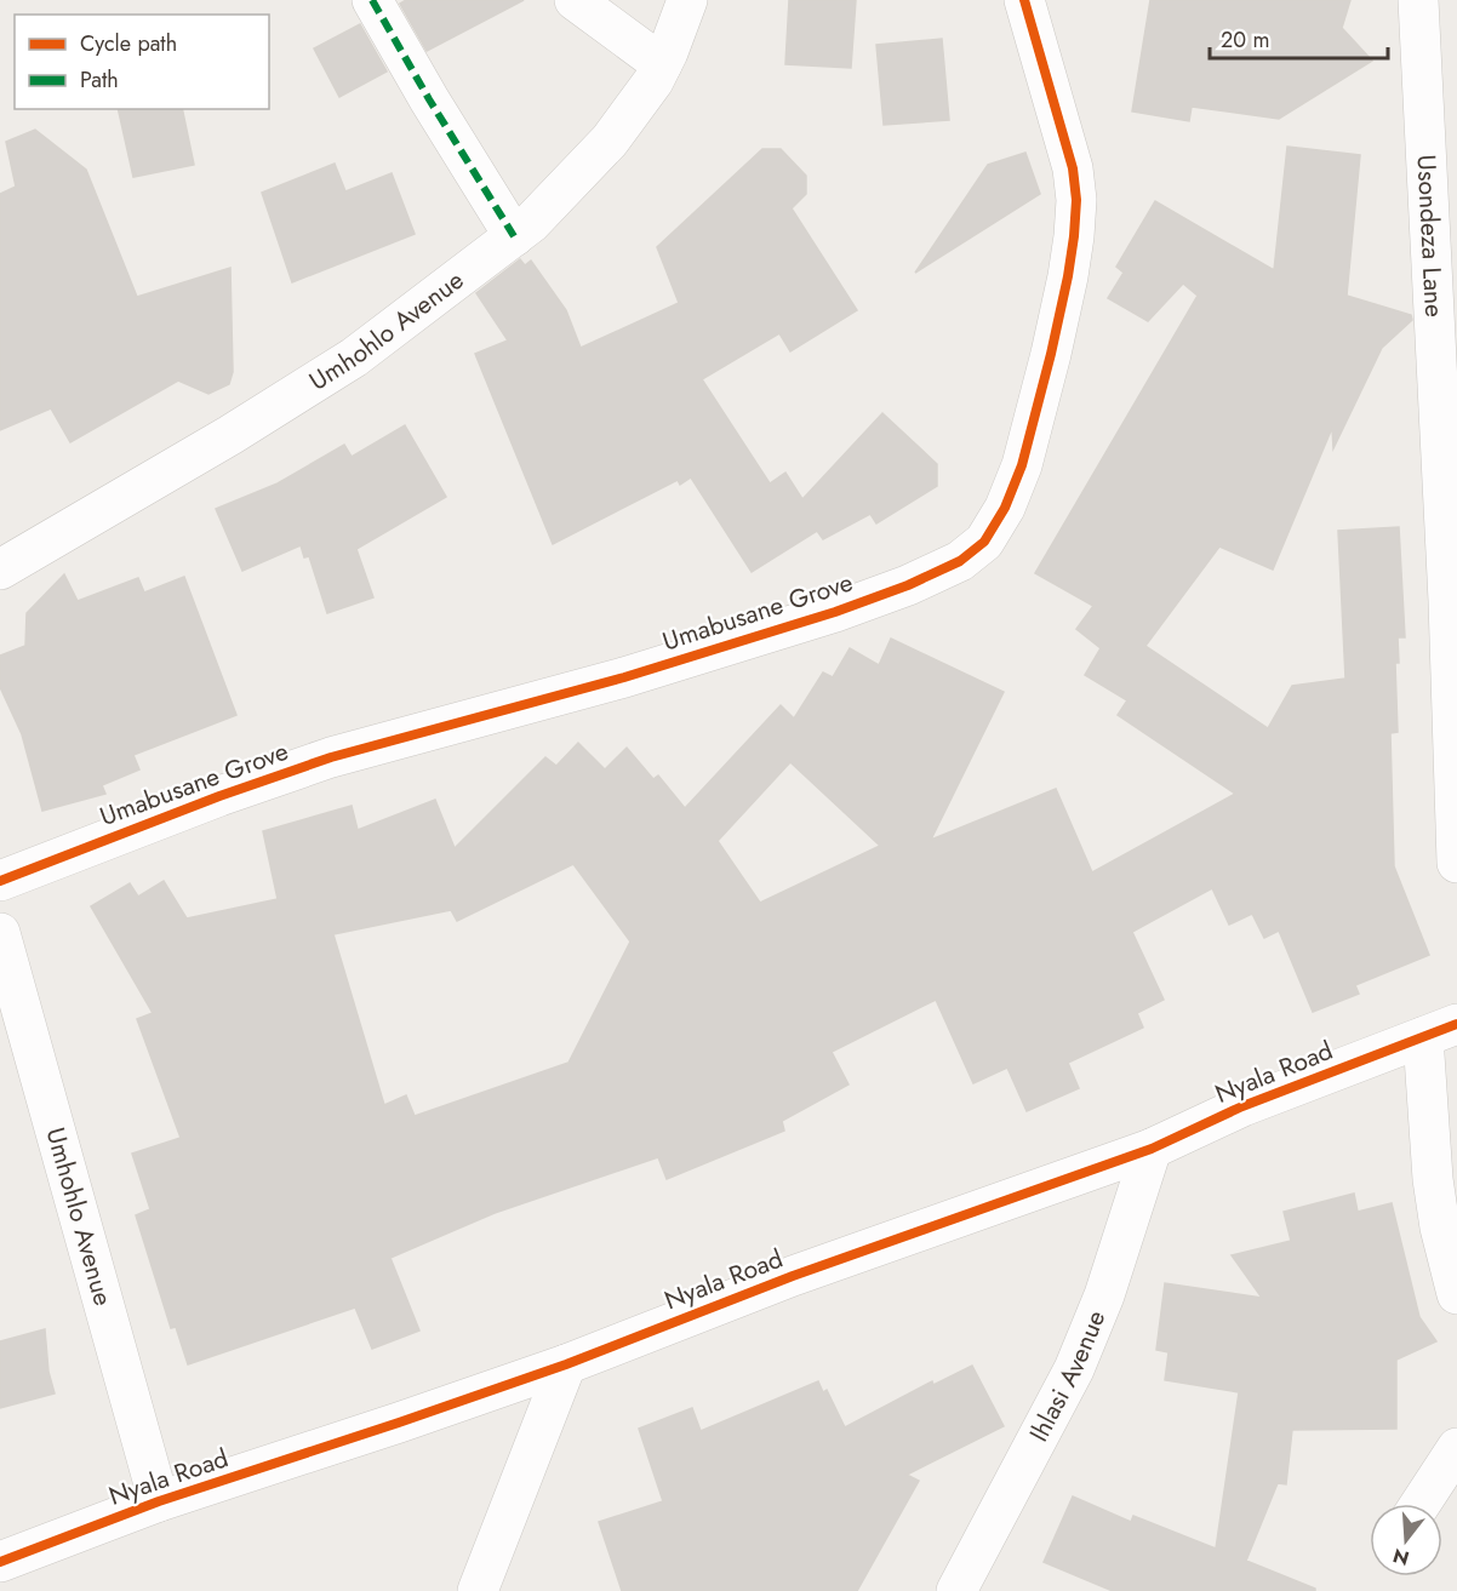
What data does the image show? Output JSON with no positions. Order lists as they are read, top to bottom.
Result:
{
  "streets": {
    "street": [
      "Usondeza Lane",
      "Umhohlo Avenue",
      "Umabusane Grove",
      "Nyala Road",
      "Ihlasi Avenue"
    ]
  },
  "crossings": [
    ["Umhohlo Avenue", "Nyala Road"],
    ["Nyala Road", "Ihlasi Avenue"]
  ],
  "legend": ["Cycle path", "Path"],
  "scale_bar": "20 m",
  "north": "bottom"
}
